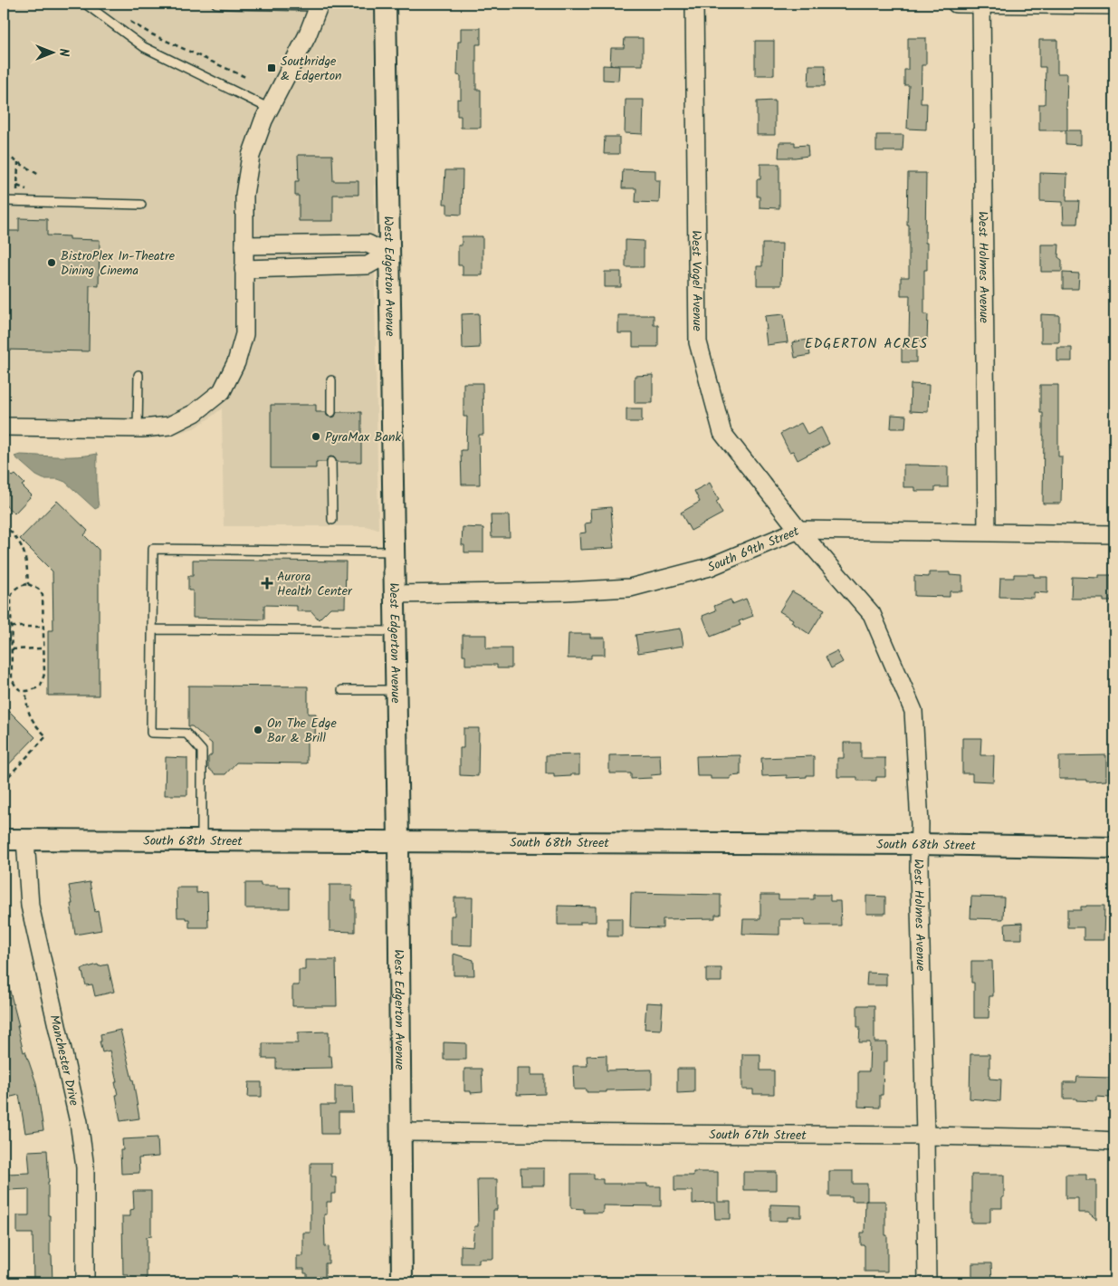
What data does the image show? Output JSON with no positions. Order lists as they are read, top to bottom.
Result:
{
  "streets": {
    "street": [
      "West Holmes Avenue",
      "West Edgerton Avenue",
      "West Vogel Avenue",
      "South 69th Street",
      "South 68th Street",
      "Manchester Drive",
      "South 67th Street"
    ]
  },
  "crossings": [
    ["West Holmes Avenue", "West Vogel Avenue"],
    ["West Holmes Avenue", "South 69th Street"],
    ["West Holmes Avenue", "South 68th Street"],
    ["West Holmes Avenue", "South 67th Street"],
    ["West Edgerton Avenue", "South 69th Street"],
    ["West Edgerton Avenue", "South 68th Street"],
    ["West Edgerton Avenue", "South 67th Street"],
    ["West Vogel Avenue", "South 69th Street"],
    ["South 68th Street", "Manchester Drive"]
  ],
  "districts": ["EDGERTON ACRES"],
  "places": {
    "transit": ["Southridge & Edgerton"],
    "other": ["BistroPlex In-Theatre Dining Cinema", "PyraMax Bank", "On The Edge Bar & Brill"],
    "health": ["Aurora Health Center"]
  },
  "north": "right"
}
